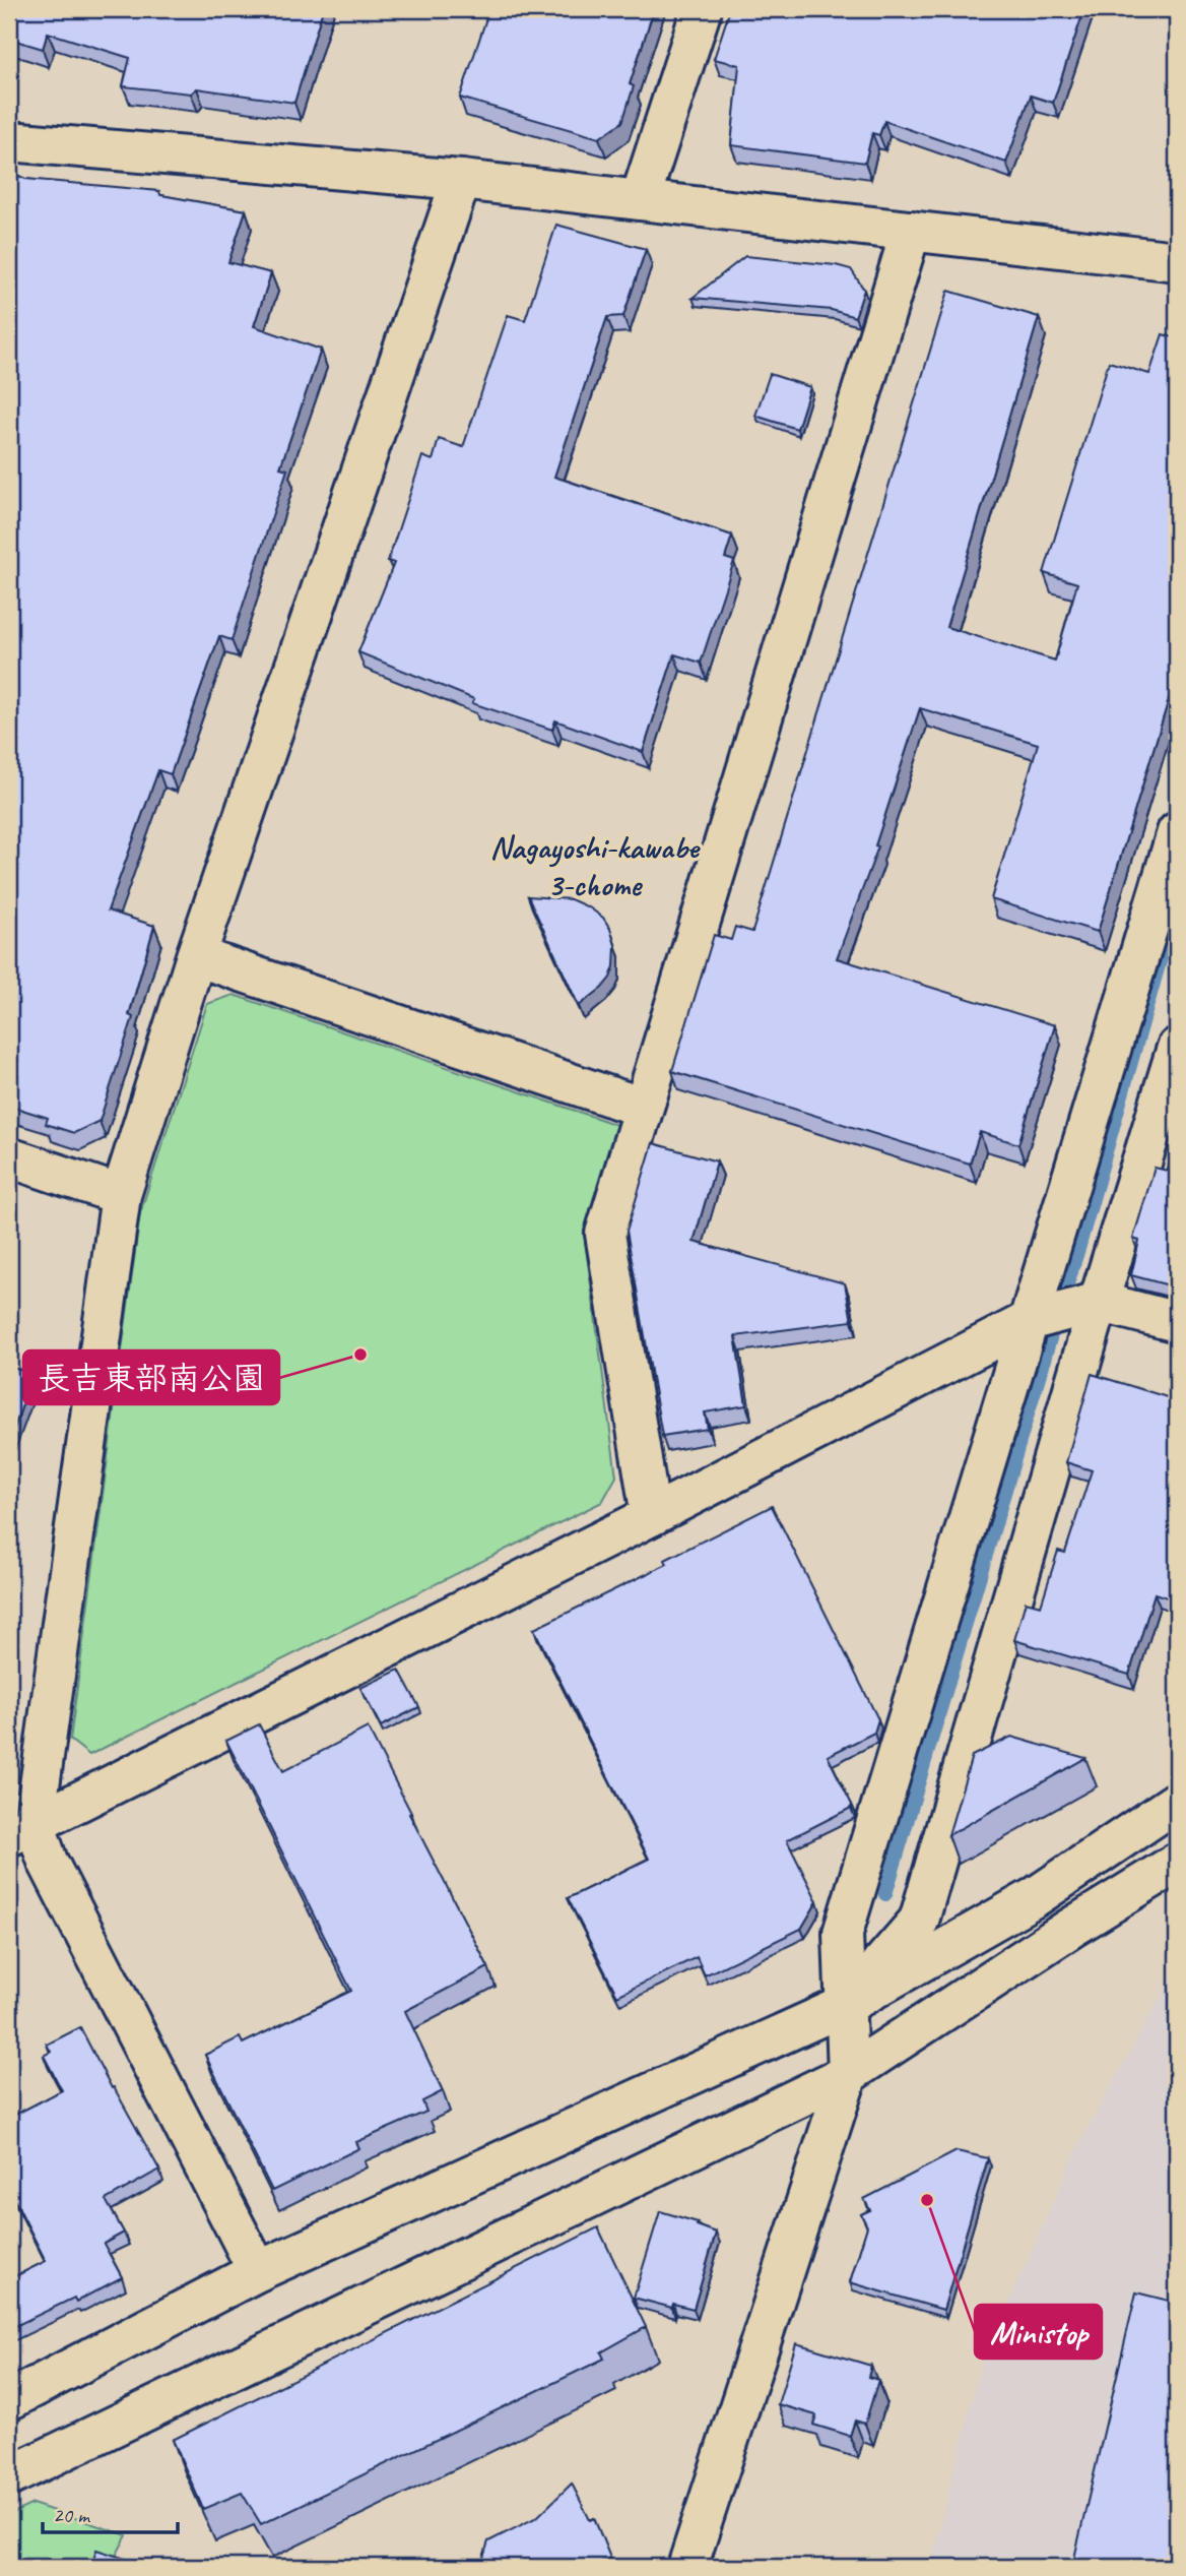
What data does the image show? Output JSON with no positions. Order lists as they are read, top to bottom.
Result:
{
  "districts": ["Nagayoshi-kawabe 3-chome"],
  "places": ["長吉東部南公園", "Ministop"],
  "scale_bar": "20 m"
}
